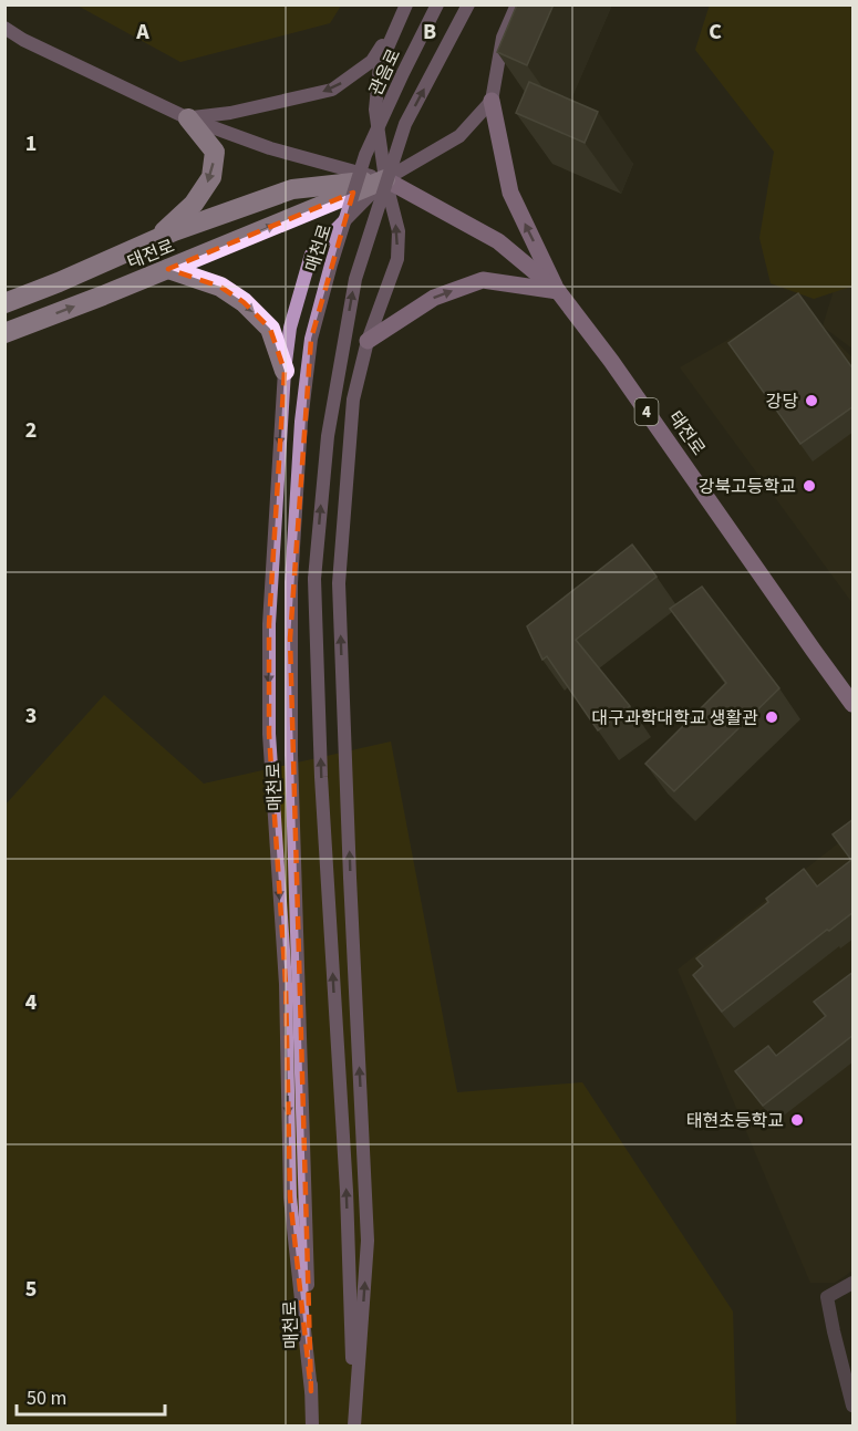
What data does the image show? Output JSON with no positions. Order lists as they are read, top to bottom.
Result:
{
  "streets": {
    "highway": ["태전로"],
    "main road": ["관음로", "매천로", "4"]
  },
  "crossings": [
    ["관음로", "매천로"]
  ],
  "places": [
    "강당",
    "강북고등학교",
    "대구과학대학교 생활관",
    "태현초등학교"
  ],
  "scale_bar": "50 m",
  "grid": {
    "columns": ["A", "B", "C"],
    "rows": [
      "1",
      "2",
      "3",
      "4",
      "5"
    ]
  }
}
